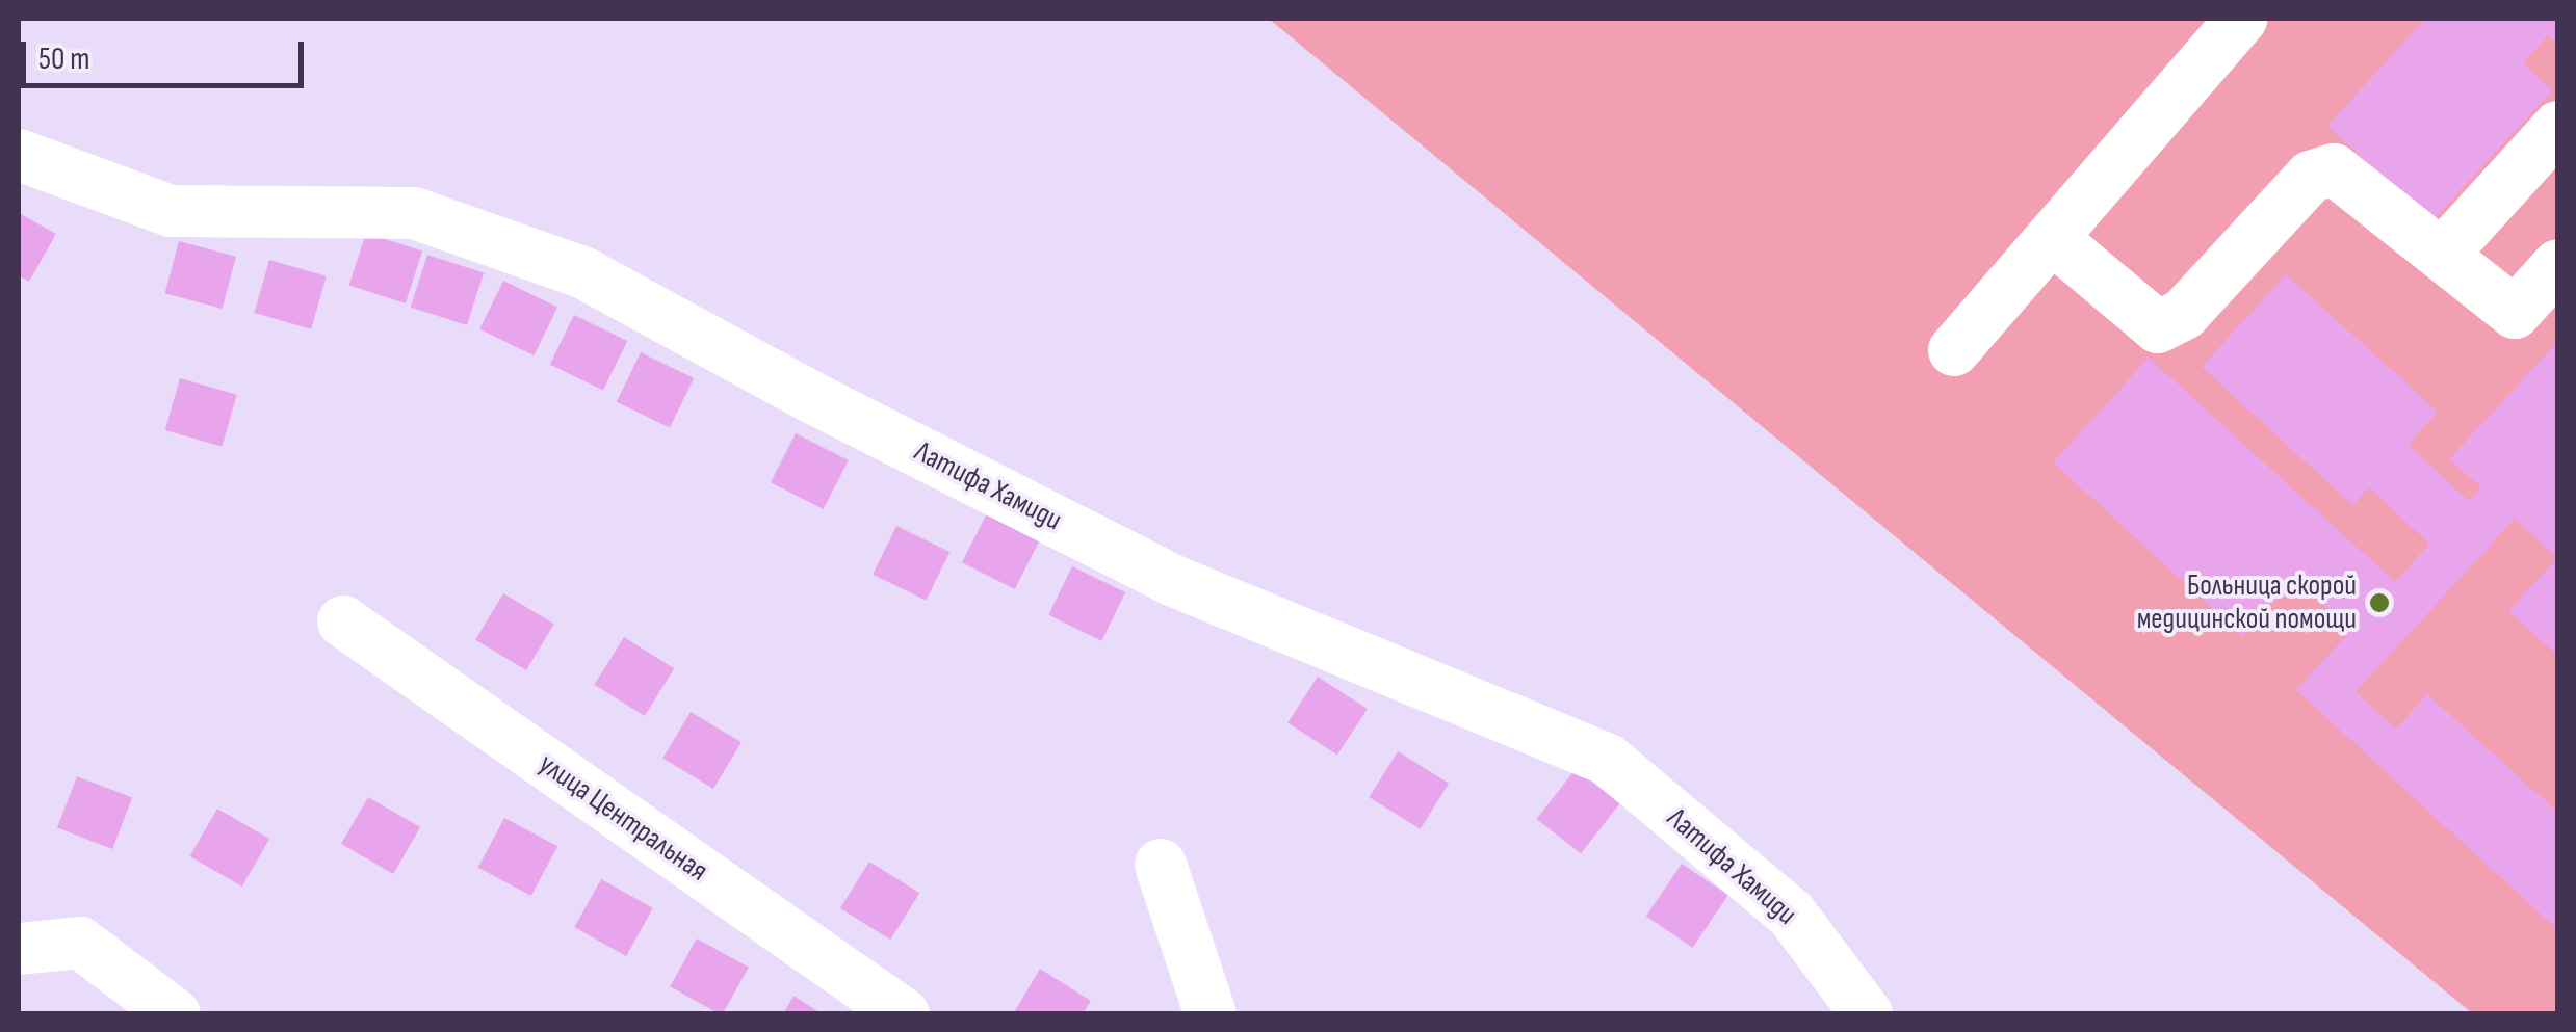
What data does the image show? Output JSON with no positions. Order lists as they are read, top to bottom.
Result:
{
  "streets": {
    "street": ["Латифа Хамиди", "улица Центральная"]
  },
  "places": ["Больница скорой медицинской помощи"],
  "scale_bar": "50 m"
}
